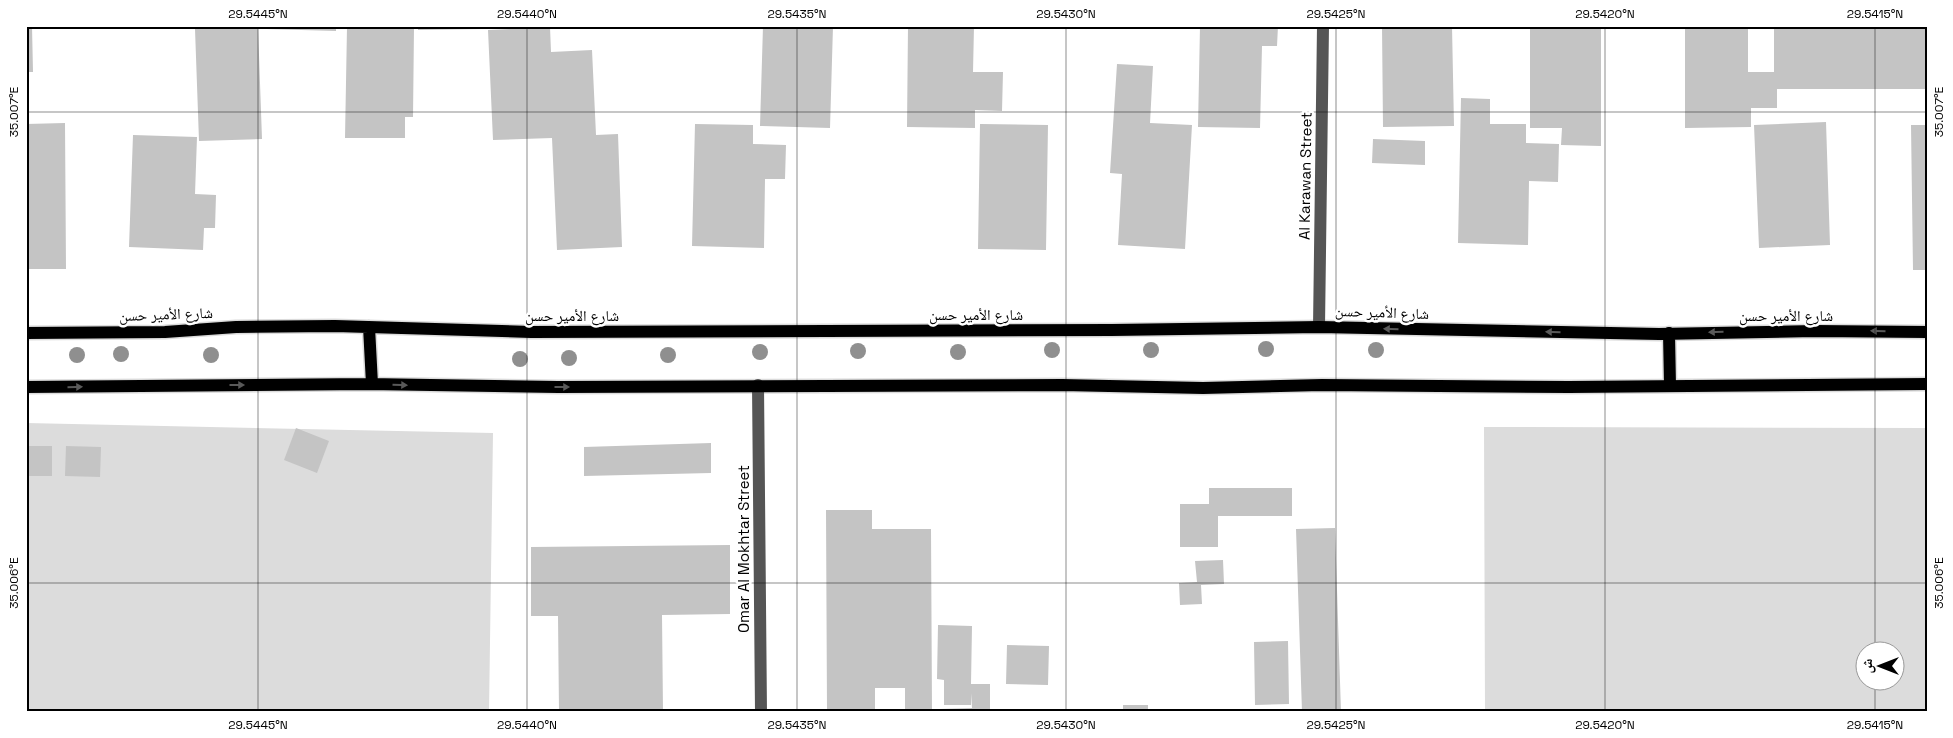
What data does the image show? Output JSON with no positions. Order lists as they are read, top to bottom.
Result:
{
  "streets": {
    "main road": ["شارع الأمير حسن"],
    "street": ["Al Karawan Street", "Omar Al Mokhtar Street"]
  },
  "crossings": [
    ["Al Karawan Street", "شارع الأمير حسن"]
  ],
  "north": "left",
  "coordinates": [
    "29.5445°N",
    "29.5440°N",
    "29.5435°N",
    "29.5430°N",
    "29.5425°N",
    "29.5420°N",
    "29.5415°N",
    "35.007°E",
    "35.006°E"
  ]
}
